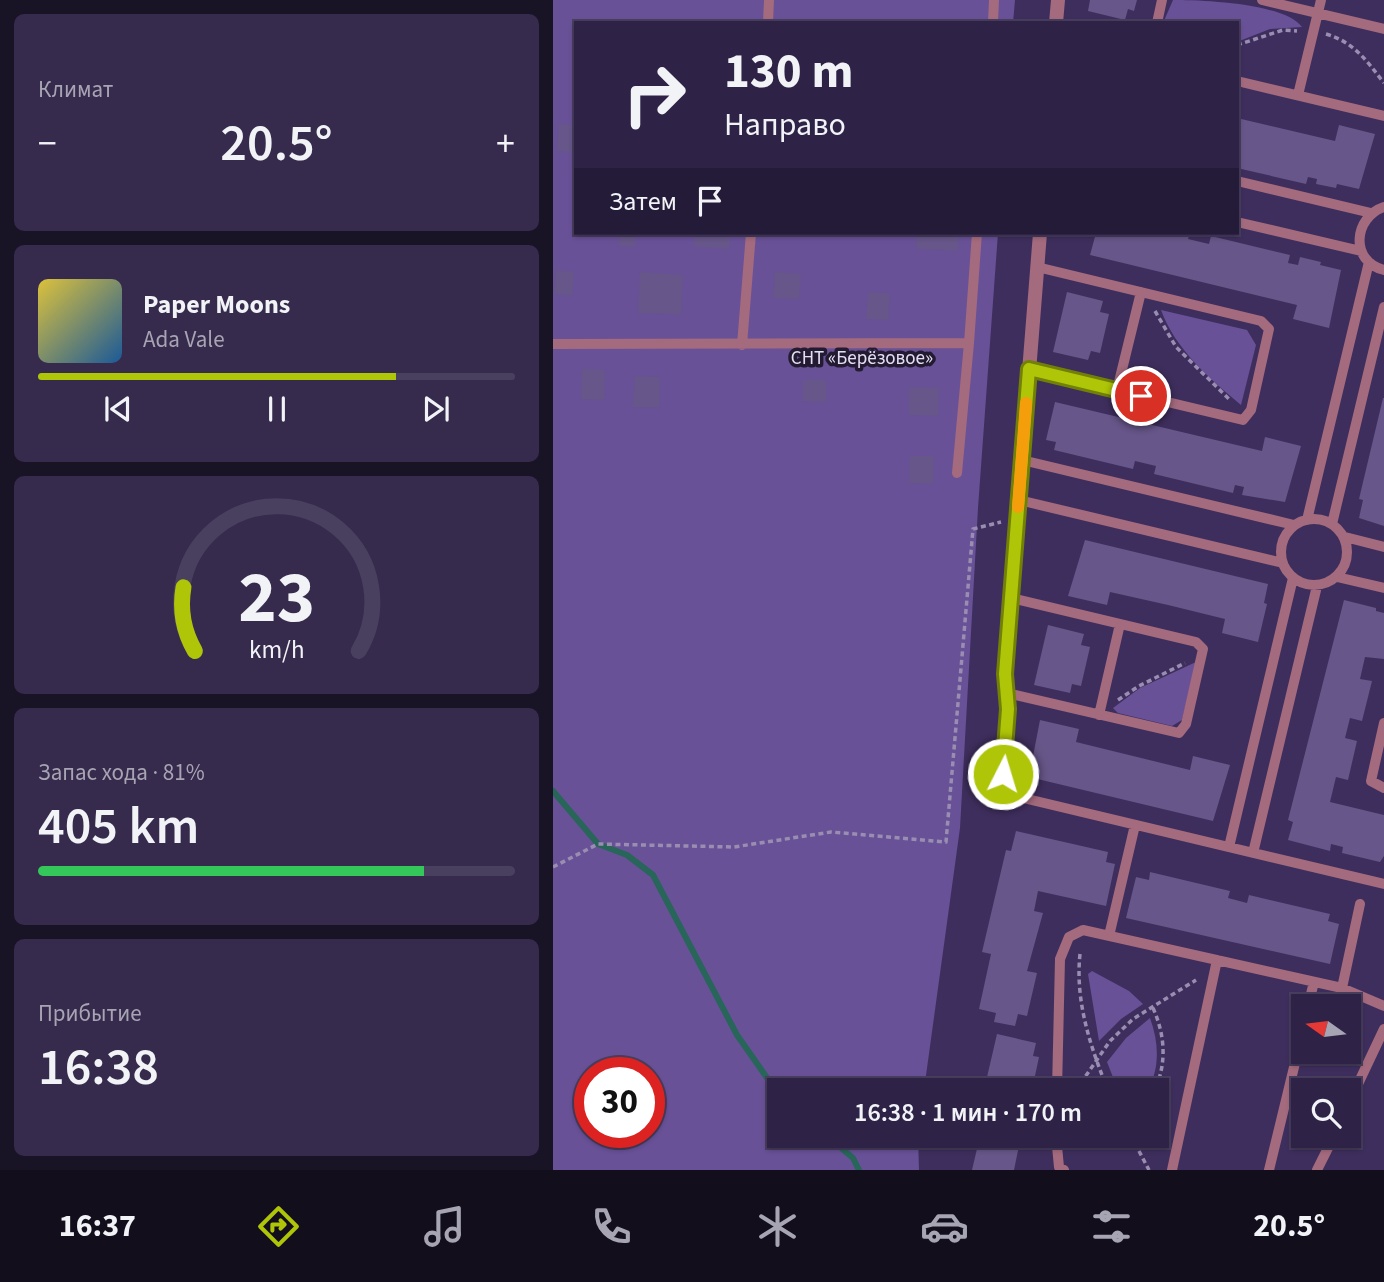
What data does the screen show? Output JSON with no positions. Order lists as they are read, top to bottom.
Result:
{
  "parks": ["СНТ «Берёзовое»"],
  "north": "left",
  "page": {
    "tile": [
      "Климат",
      ["Запас хода · 81%", "405 km"],
      ["Прибытие", "16:38"]
    ],
    "turn": ["130 m", "Направо"],
    "heat": ["−", "20.5°", "+"],
    "then": "Затем",
    "song": ["Paper Moons", "Ada Vale"],
    "limit": "30",
    "trip": "16:38 · 1 мин · 170 m",
    "tabs": ["16:37", "20.5°"],
    "gauge": ["23", "km/h"]
  }
}
